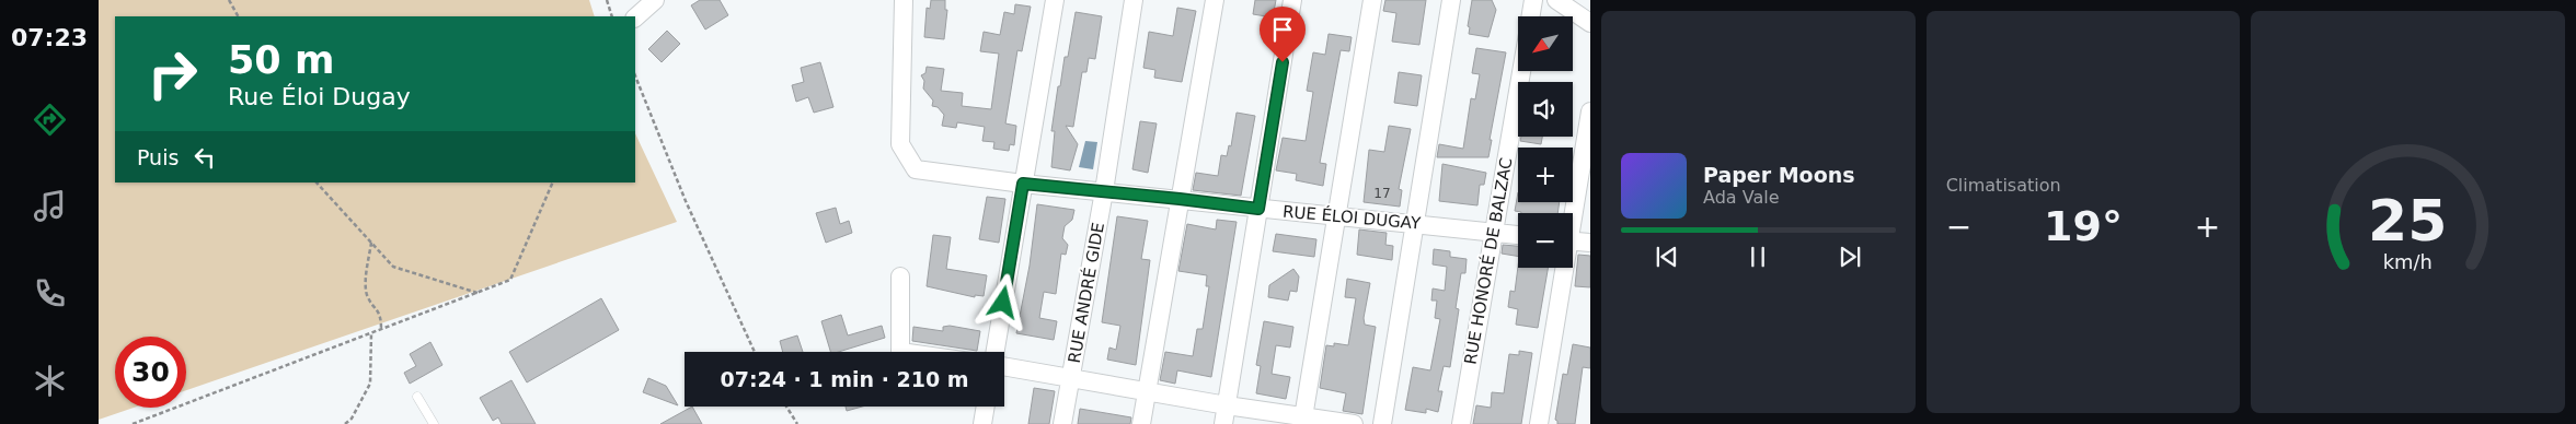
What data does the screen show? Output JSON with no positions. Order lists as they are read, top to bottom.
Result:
{
  "streets": {
    "street": ["RUE ÉLOI DUGAY", "RUE HONORÉ DE BALZAC", "RUE ANDRÉ GIDE"]
  },
  "crossings": [
    ["RUE ÉLOI DUGAY", "RUE HONORÉ DE BALZAC"],
    ["RUE ÉLOI DUGAY", "RUE ANDRÉ GIDE"]
  ],
  "house_numbers": ["17"],
  "north": "bottom left",
  "page": {
    "tabs": "07:23",
    "tile": "Climatisation",
    "map_buttons": ["+", "−"],
    "turn": ["50 m", "Rue Éloi Dugay"],
    "then": "Puis",
    "song": ["Paper Moons", "Ada Vale"],
    "heat": ["−", "19°", "+"],
    "limit": "30",
    "trip": "07:24 · 1 min · 210 m",
    "gauge": ["25", "km/h"]
  }
}
